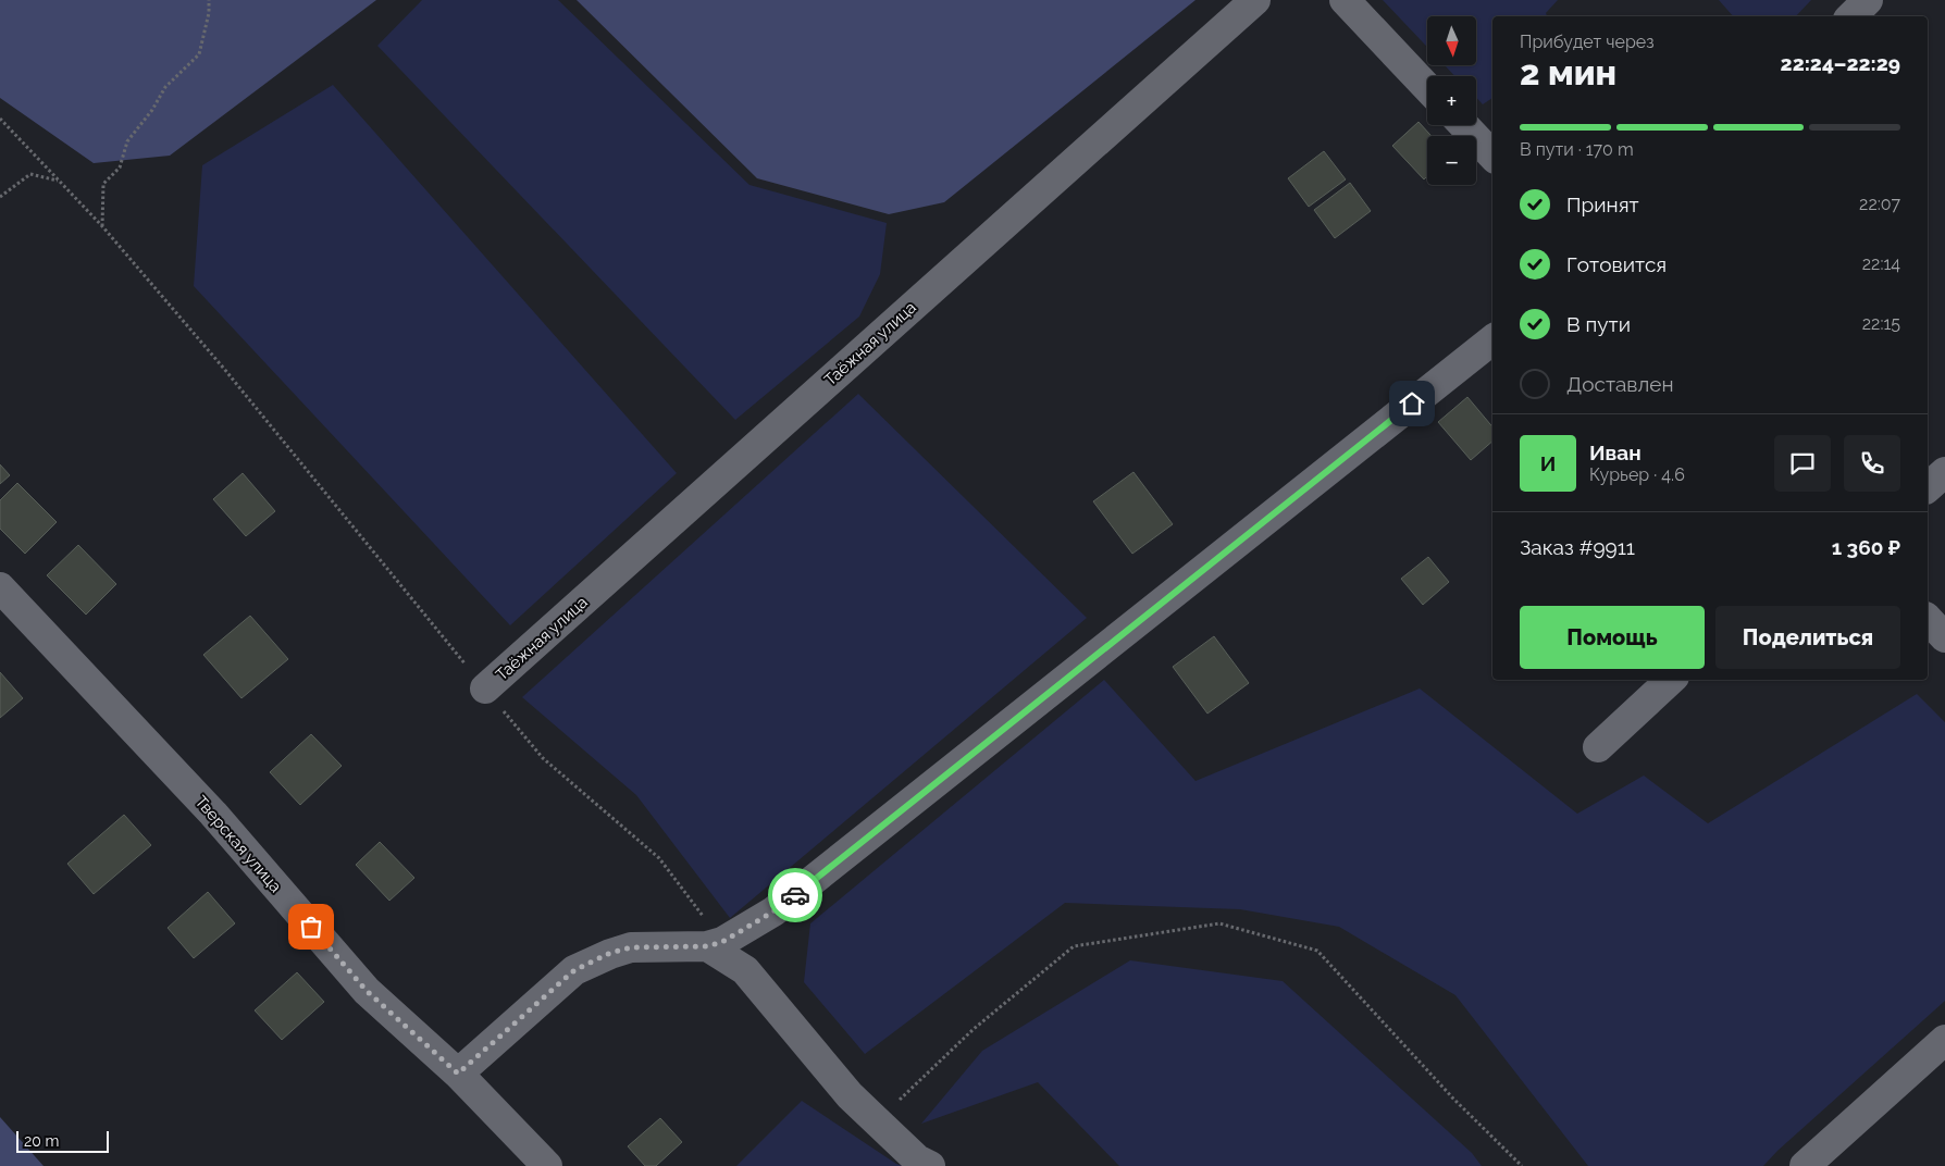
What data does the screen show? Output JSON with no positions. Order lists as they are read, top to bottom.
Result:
{
  "streets": {
    "street": ["Таёжная улица", "Тверская улица"]
  },
  "scale_bar": "20 m",
  "north": "bottom",
  "page": {
    "map_buttons": ["+", "−"],
    "heading": ["2 мин", "Прибудет через", "22:24–22:29"],
    "panel": [
      "Иван",
      "Курьер · 4.6",
      "Заказ #9911",
      "1 360 ₽"
    ],
    "bar": "В пути · 170 m",
    "list": [
      ["Принят", "22:07"],
      ["Готовится", "22:14"],
      ["В пути", "22:15"],
      "Доставлен"
    ],
    "round": "И",
    "buttons": ["Помощь", "Поделиться"],
    "scale": "20 m"
  }
}
